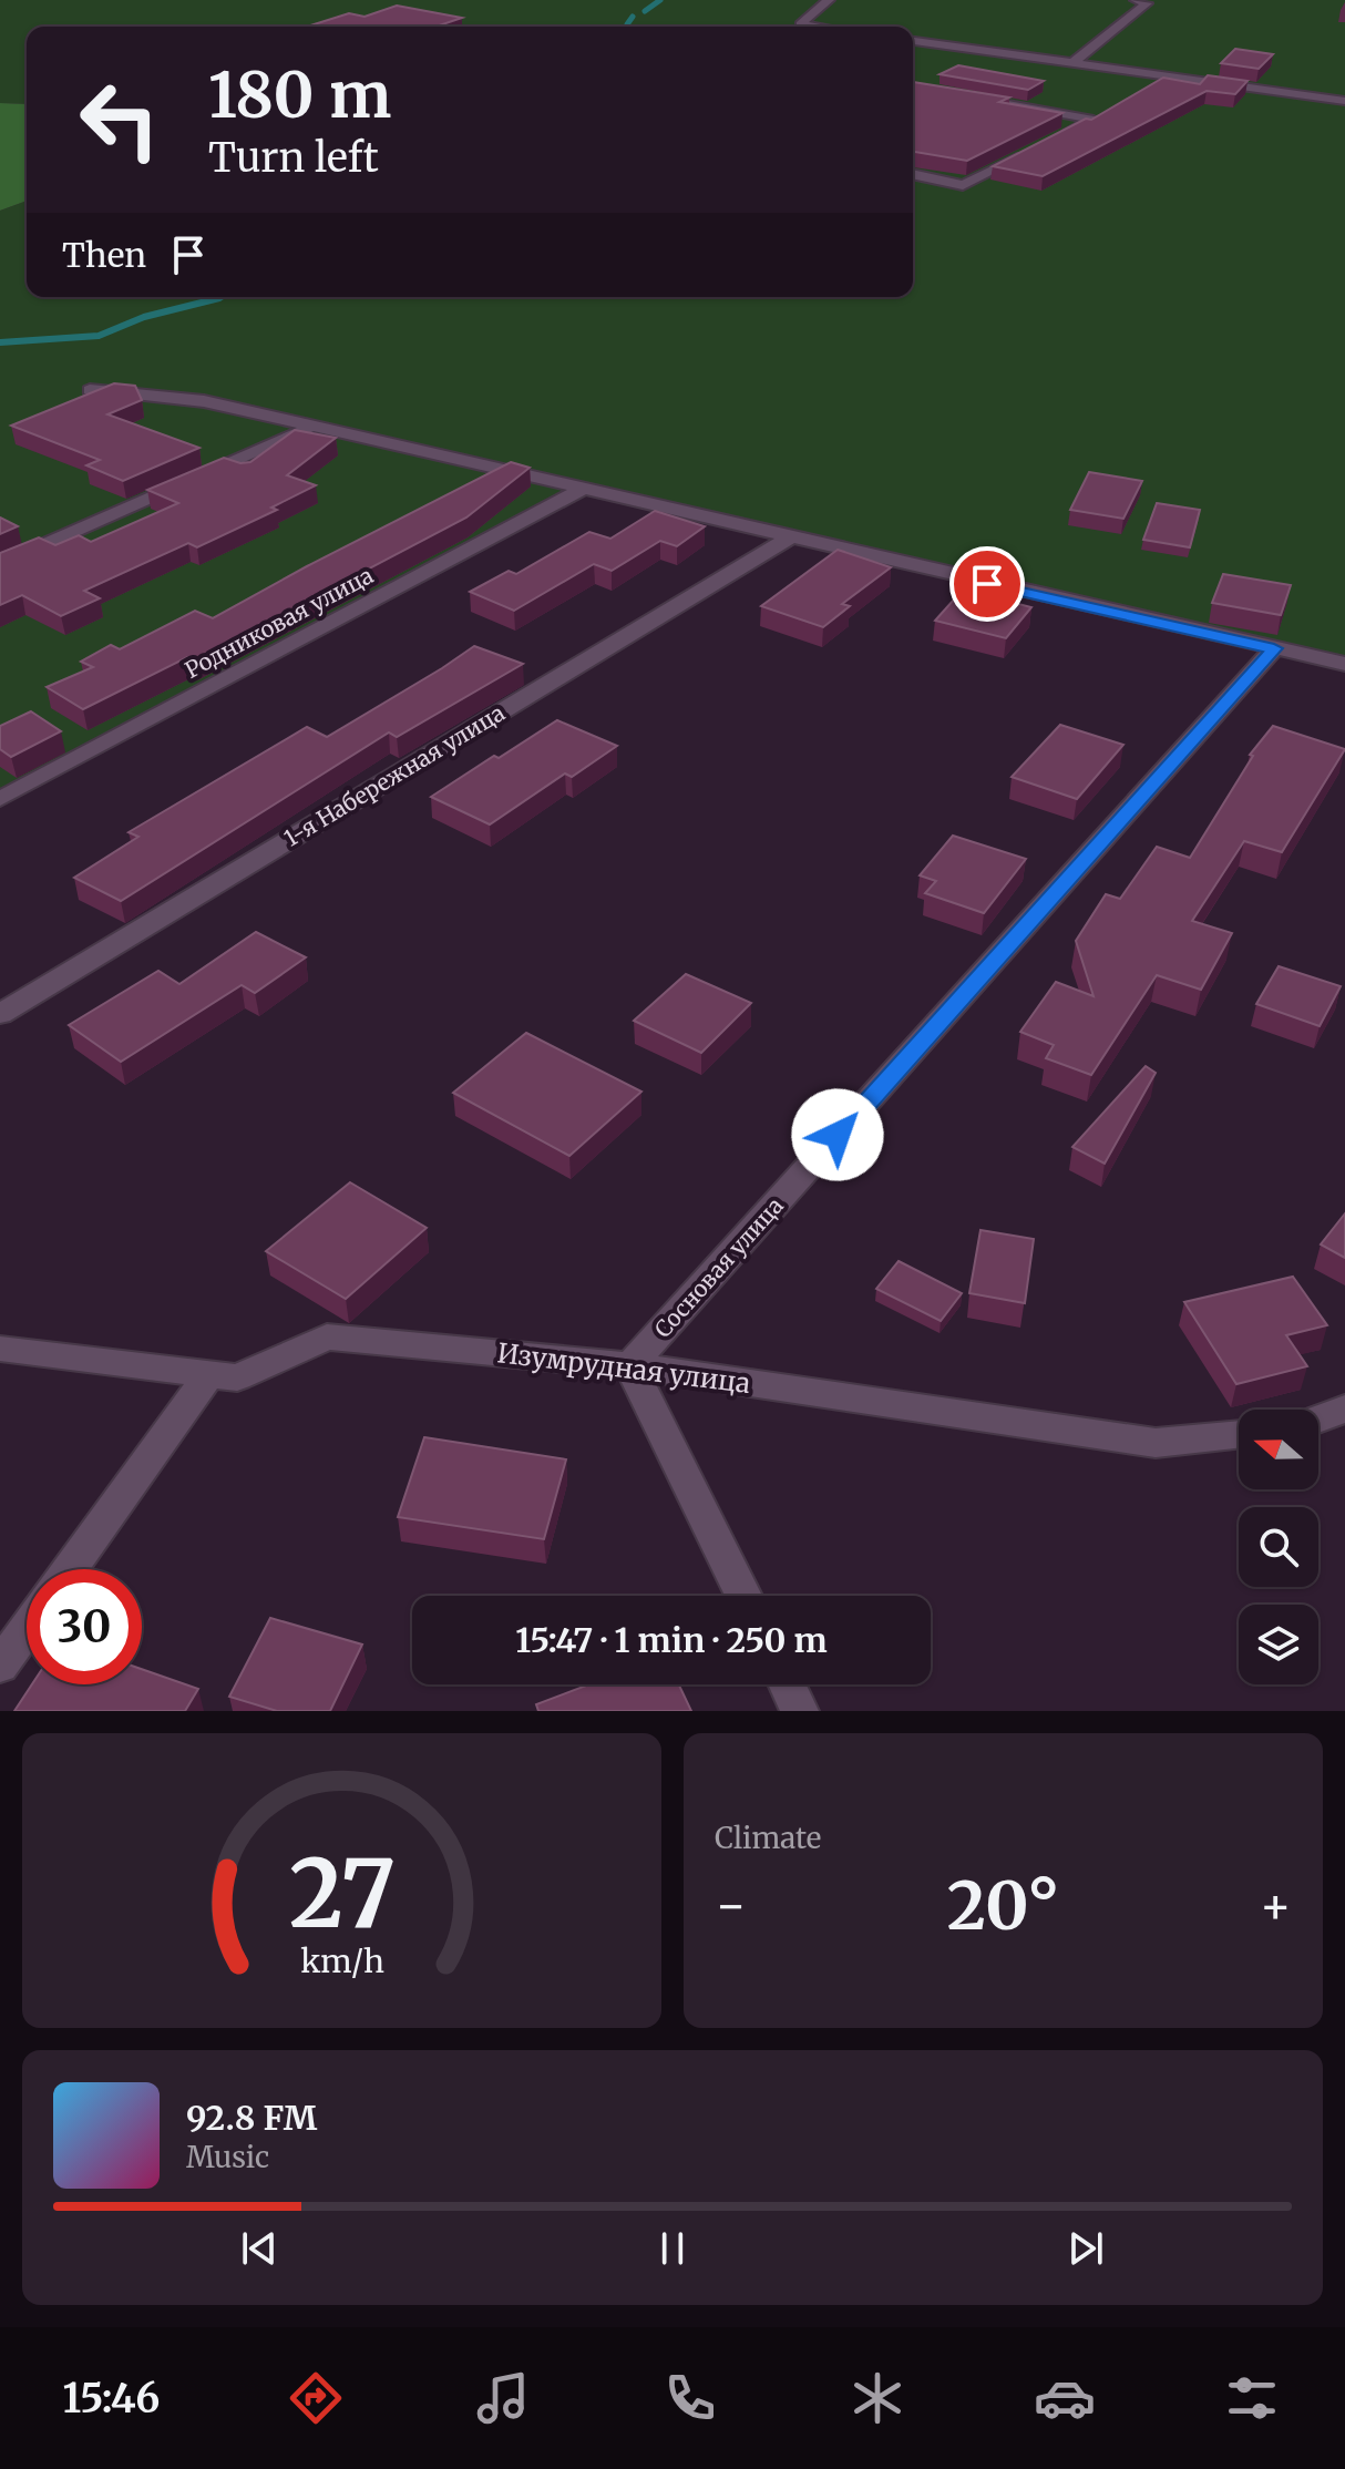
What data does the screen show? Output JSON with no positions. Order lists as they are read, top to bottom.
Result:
{
  "streets": {
    "street": [
      "Родниковая улица",
      "1-я Набережная улица",
      "Сосновая улица",
      "Изумрудная улица"
    ]
  },
  "crossings": [
    ["Сосновая улица", "Изумрудная улица"]
  ],
  "north": "left",
  "page": {
    "turn": ["180 m", "Turn left"],
    "then": "Then",
    "limit": "30",
    "trip": "15:47 · 1 min · 250 m",
    "tile": "Climate",
    "heat": ["−", "20°", "+"],
    "song": ["92.8 FM", "Music"],
    "tabs": "15:46",
    "gauge": ["27", "km/h"]
  }
}
